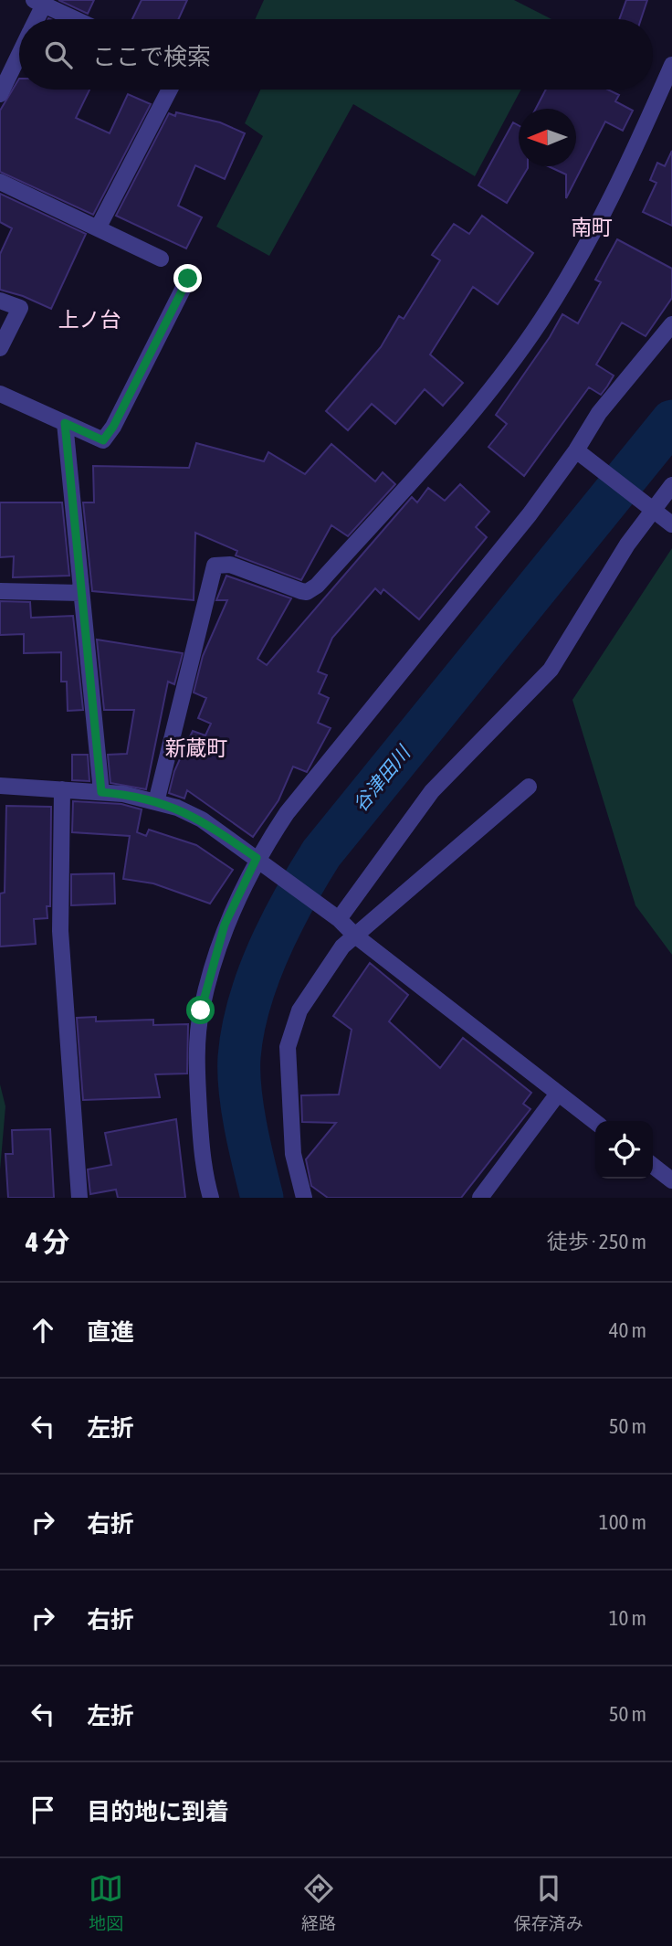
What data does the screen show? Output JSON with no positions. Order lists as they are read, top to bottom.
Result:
{
  "districts": ["南町", "上ノ台", "新蔵町"],
  "water": ["谷津田川"],
  "north": "left",
  "page": {
    "search": "ここで検索",
    "heading": ["4 分", "徒歩 · 250 m"],
    "list": [
      ["直進", "40 m"],
      ["左折", "50 m"],
      ["右折", "100 m"],
      ["右折", "10 m"],
      ["左折", "50 m"],
      "目的地に到着"
    ],
    "nav": ["地図", "経路", "保存済み"]
  }
}
